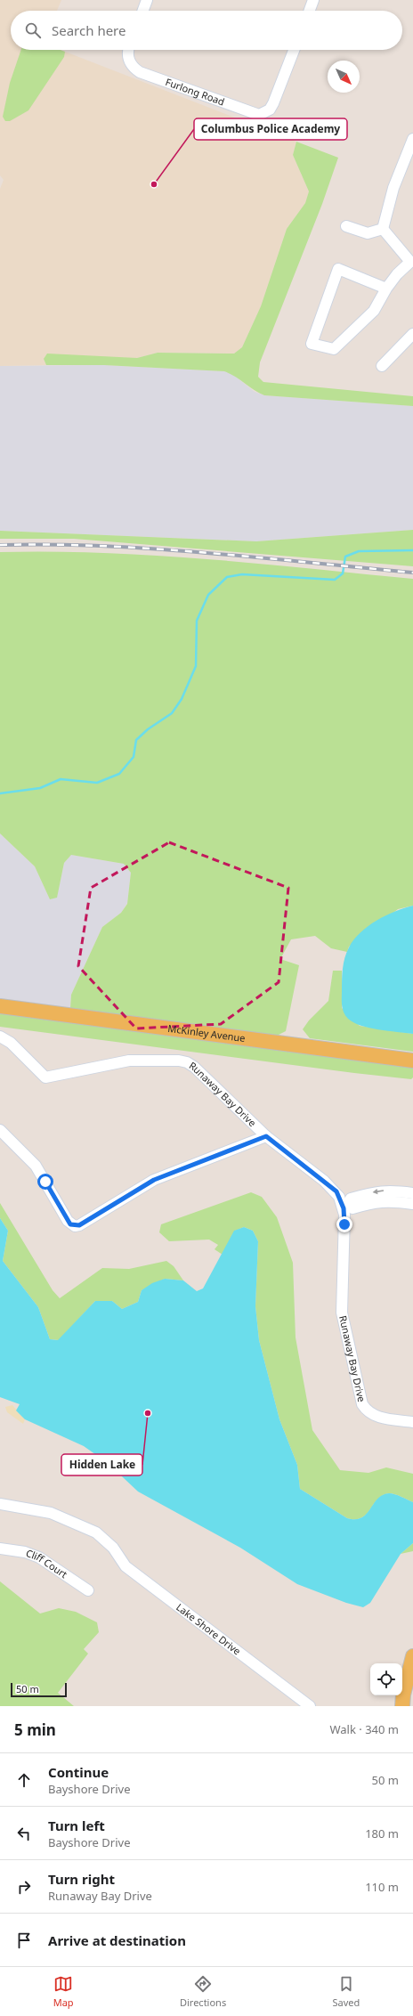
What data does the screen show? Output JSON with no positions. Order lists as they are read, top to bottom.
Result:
{
  "streets": {
    "main road": ["McKinley Avenue"],
    "street": [
      "Furlong Road",
      "Runaway Bay Drive",
      "Cliff Court",
      "Lake Shore Drive"
    ]
  },
  "places": ["Columbus Police Academy", "Hidden Lake"],
  "scale_bar": "50 m",
  "north": "bottom right",
  "page": {
    "search": "Search here",
    "scale": "50 m",
    "heading": ["5 min", "Walk · 340 m"],
    "list": [
      ["Continue", "Bayshore Drive", "50 m"],
      ["Turn left", "Bayshore Drive", "180 m"],
      ["Turn right", "Runaway Bay Drive", "110 m"],
      "Arrive at destination"
    ],
    "nav": ["Map", "Directions", "Saved"]
  }
}
